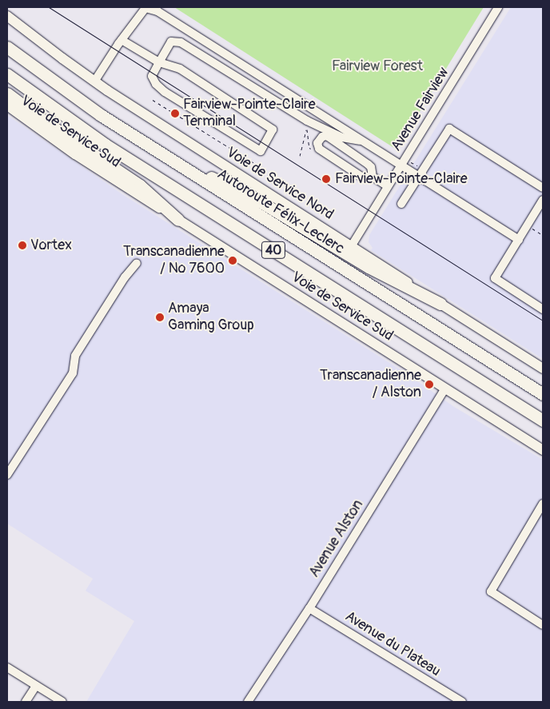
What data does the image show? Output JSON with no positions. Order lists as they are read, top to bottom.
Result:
{
  "streets": {
    "highway": ["Autoroute Félix-Leclerc", "40"],
    "main road": ["Voie de Service Sud", "Voie de Service Nord"],
    "street": ["Avenue Fairview", "Avenue Alston", "Avenue du Plateau"]
  },
  "crossings": [
    ["Avenue Fairview", "Voie de Service Nord"],
    ["Voie de Service Sud", "Avenue Alston"],
    ["Avenue Alston", "Avenue du Plateau"]
  ],
  "parks": ["Fairview Forest"],
  "places": [
    "Fairview-Pointe-Claire Terminal",
    "Fairview-Pointe-Claire",
    "Vortex",
    "Transcanadienne / No 7600",
    "Amaya Gaming Group",
    "Transcanadienne / Alston"
  ]
}
